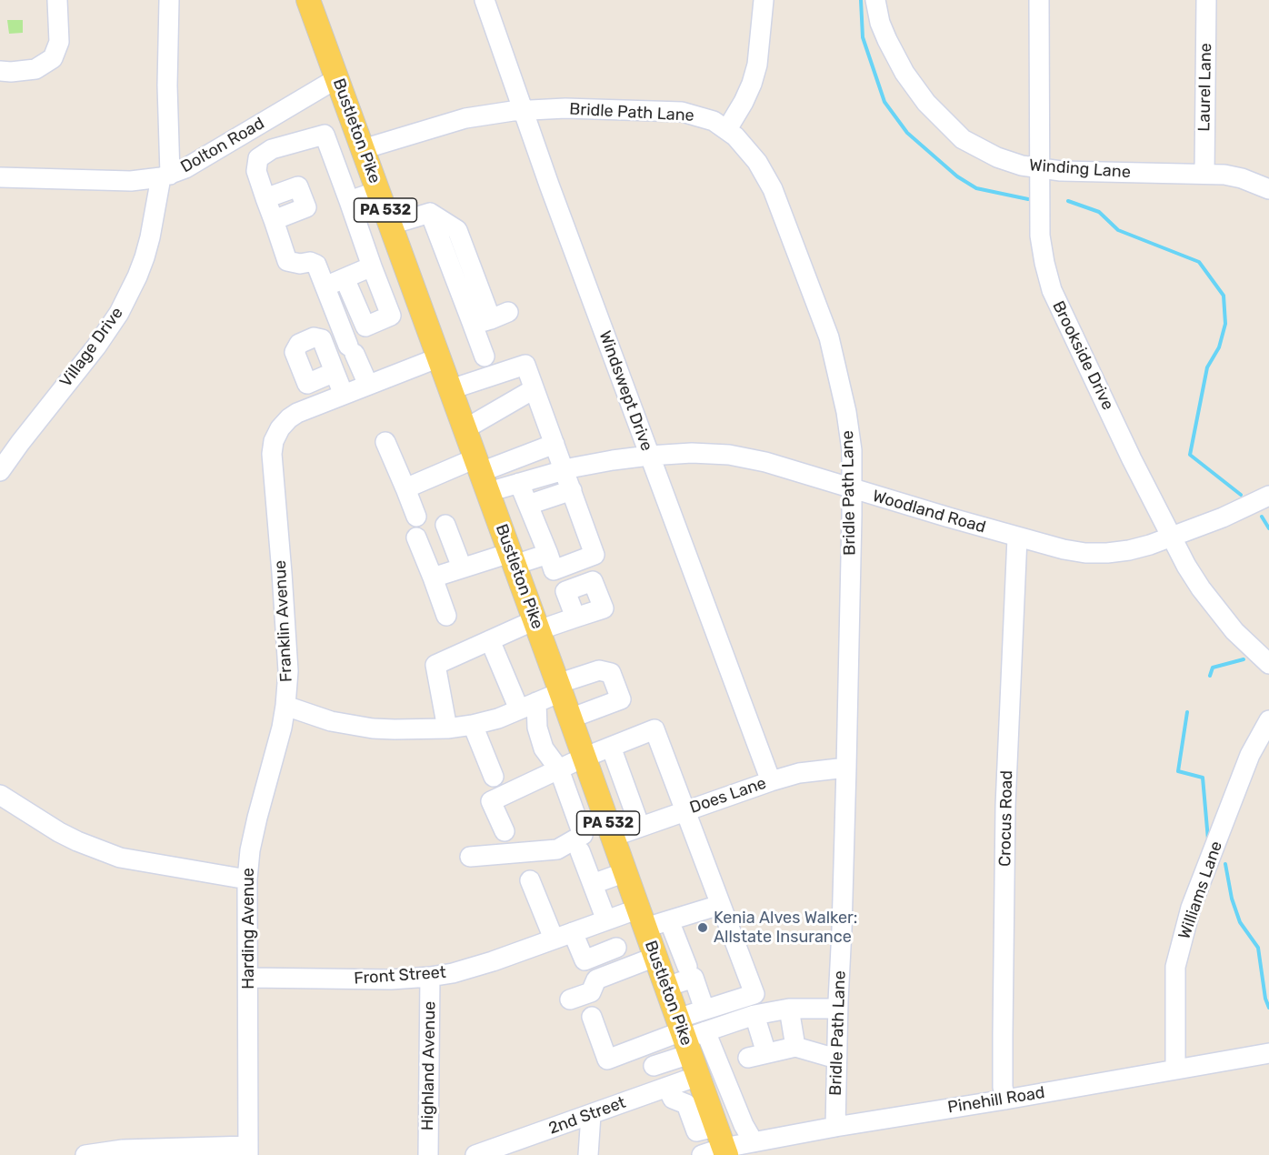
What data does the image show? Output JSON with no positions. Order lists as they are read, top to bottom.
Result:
{
  "streets": {
    "main road": ["Bustleton Pike", "PA 532"],
    "street": [
      "Laurel Lane",
      "Bridle Path Lane",
      "Dolton Road",
      "Winding Lane",
      "Village Drive",
      "Brookside Drive",
      "Windswept Drive",
      "Woodland Road",
      "Franklin Avenue",
      "Does Lane",
      "Crocus Road",
      "Williams Lane",
      "Harding Avenue",
      "Front Street",
      "Highland Avenue",
      "Pinehill Road",
      "2nd Street"
    ]
  },
  "crossings": [
    ["Laurel Lane", "Winding Lane"],
    ["Bridle Path Lane", "Bustleton Pike"],
    ["Bridle Path Lane", "Windswept Drive"],
    ["Bridle Path Lane", "Woodland Road"],
    ["Bridle Path Lane", "Does Lane"],
    ["Bridle Path Lane", "Pinehill Road"],
    ["Bustleton Pike", "Dolton Road"],
    ["Bustleton Pike", "Woodland Road"],
    ["Bustleton Pike", "Franklin Avenue"],
    ["Bustleton Pike", "Does Lane"],
    ["Bustleton Pike", "Front Street"],
    ["Bustleton Pike", "Pinehill Road"],
    ["Bustleton Pike", "2nd Street"],
    ["Dolton Road", "Village Drive"],
    ["Winding Lane", "Brookside Drive"],
    ["Brookside Drive", "Woodland Road"],
    ["Windswept Drive", "Woodland Road"],
    ["Windswept Drive", "Does Lane"],
    ["Woodland Road", "Crocus Road"],
    ["Franklin Avenue", "Harding Avenue"],
    ["Crocus Road", "Pinehill Road"],
    ["Williams Lane", "Pinehill Road"],
    ["Harding Avenue", "Front Street"],
    ["Front Street", "Highland Avenue"]
  ],
  "places": ["Kenia Alves Walker: Allstate Insurance"]
}
